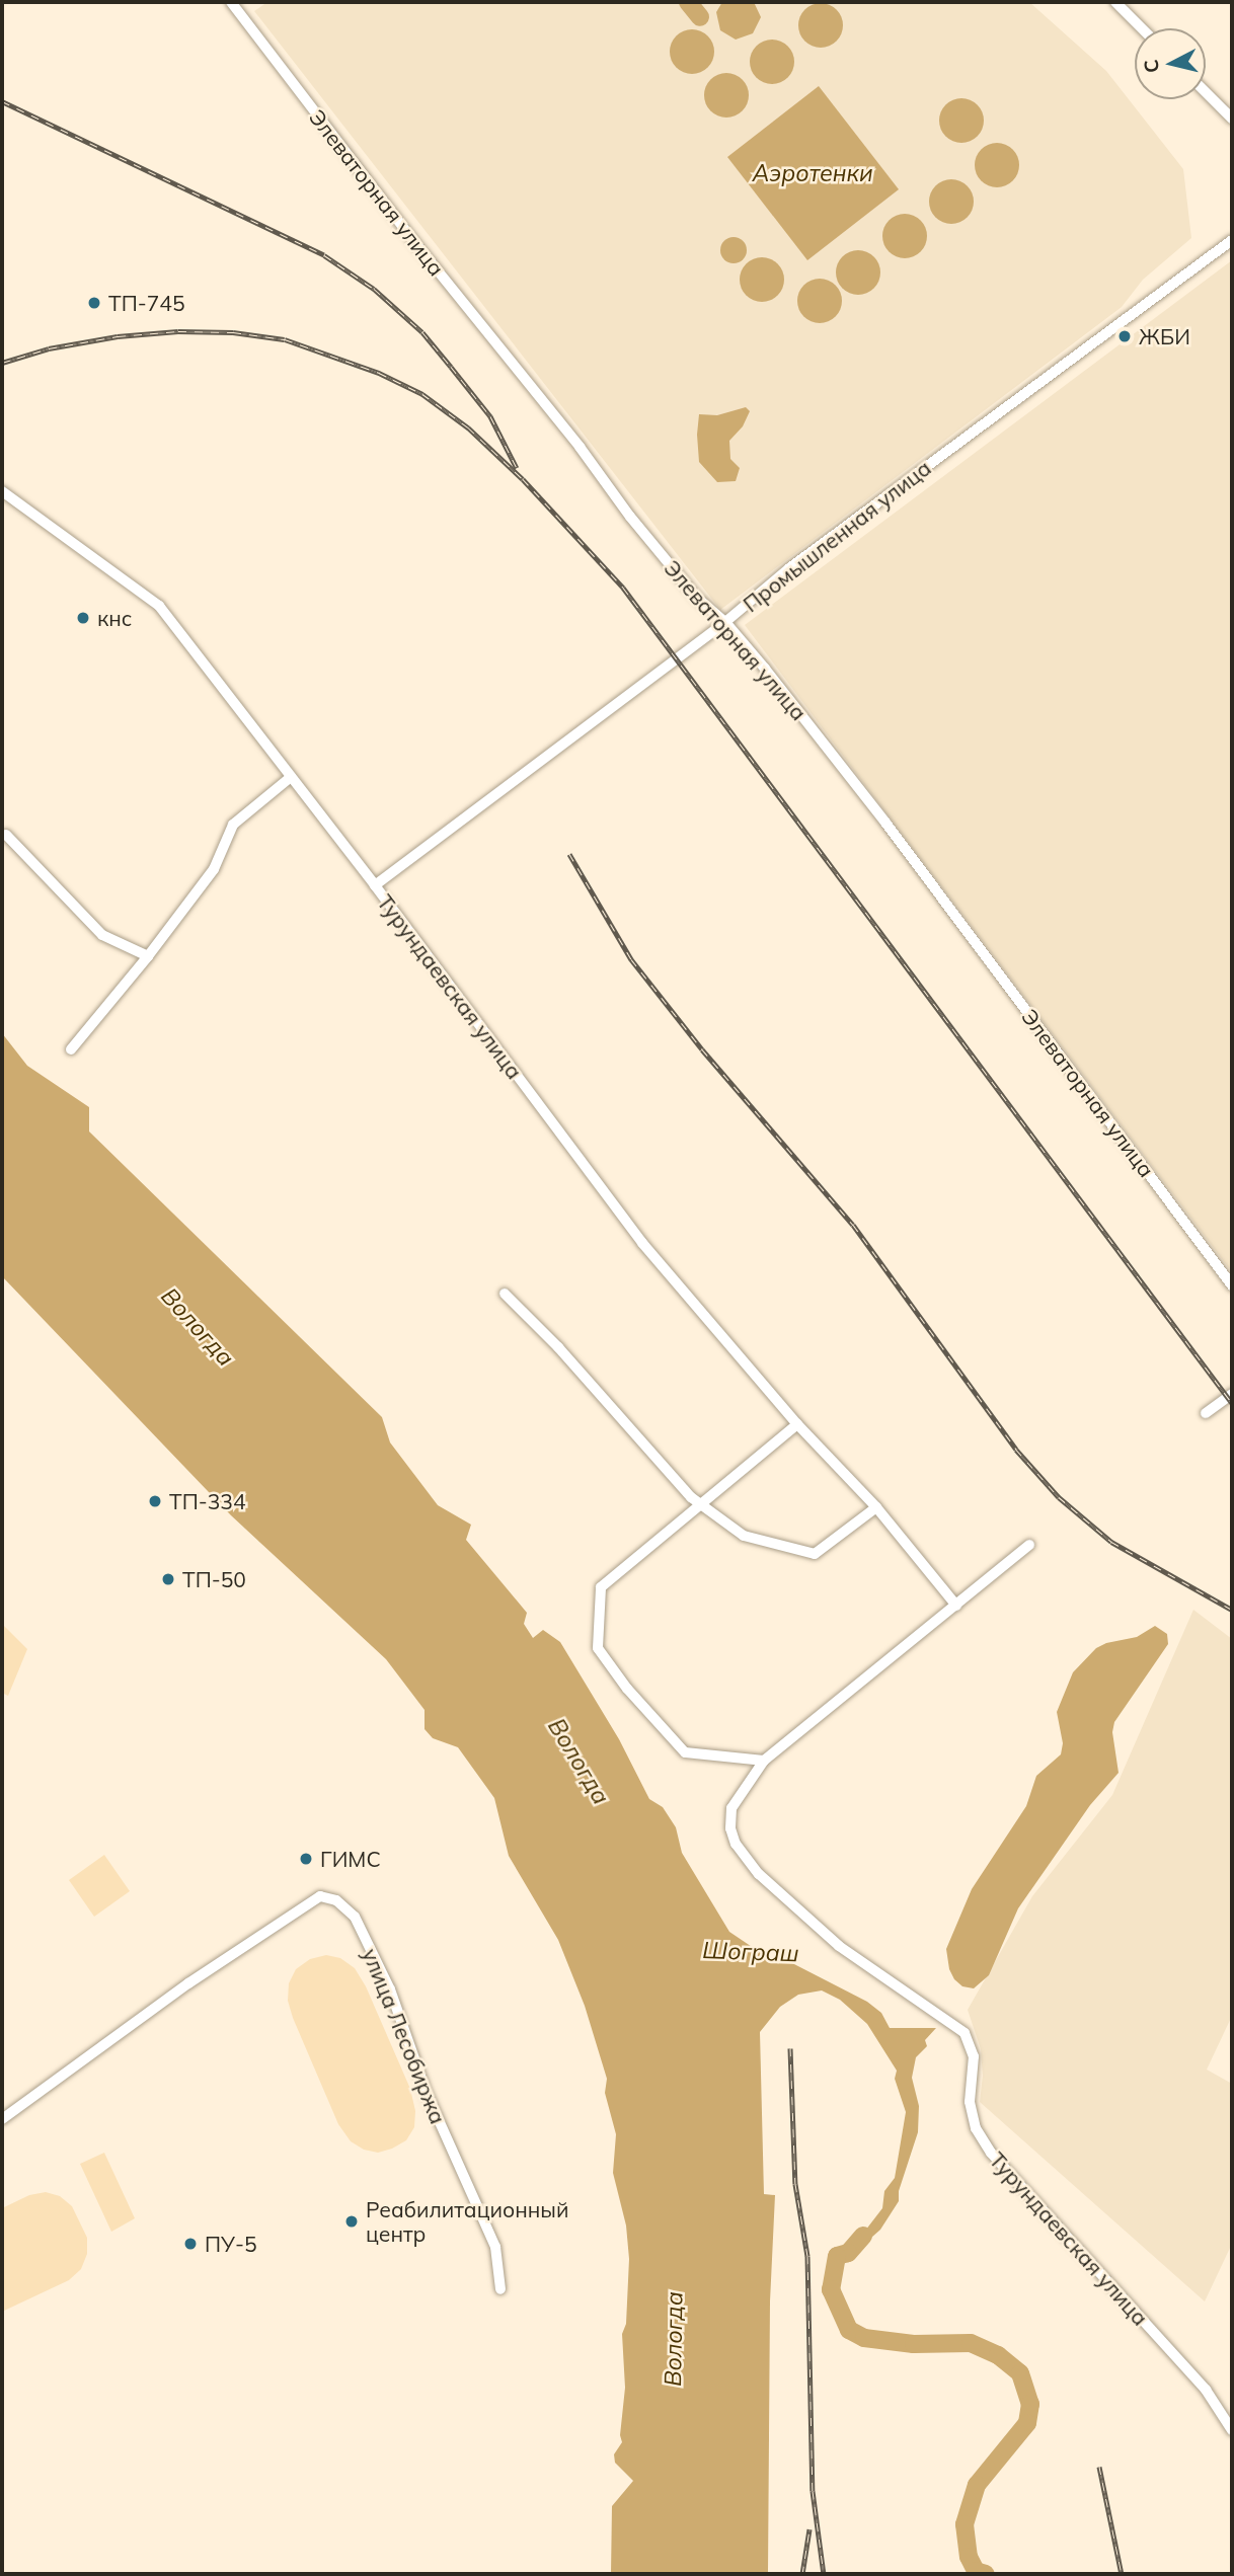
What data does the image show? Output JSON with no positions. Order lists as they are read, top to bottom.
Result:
{
  "streets": {
    "street": [
      "Элеваторная улица",
      "Промышленная улица",
      "Турундаевская улица",
      "улица Лесобиржа"
    ]
  },
  "crossings": [
    ["Элеваторная улица", "Промышленная улица"],
    ["Промышленная улица", "Турундаевская улица"]
  ],
  "water": ["Аэротенки", "Вологда", "Шограш"],
  "places": [
    "ТП-745",
    "ЖБИ",
    "кнс",
    "ТП-334",
    "ТП-50",
    "ГИМС",
    "Реабилитационный центр",
    "ПУ-5"
  ],
  "north": "left"
}
